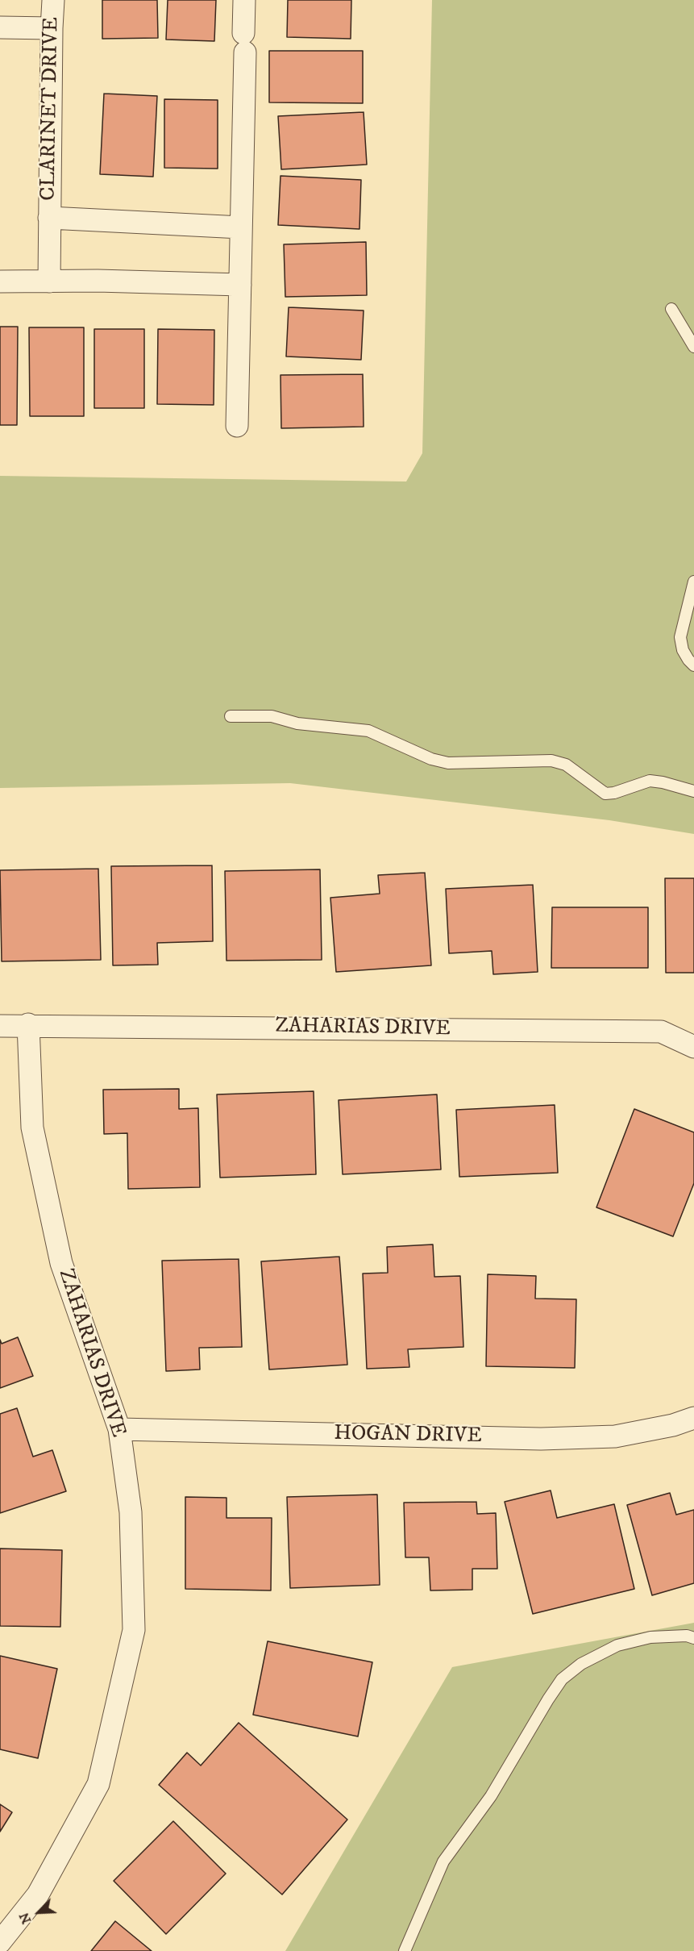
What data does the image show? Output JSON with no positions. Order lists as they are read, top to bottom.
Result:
{
  "streets": {
    "street": ["CLARINET DRIVE", "ZAHARIAS DRIVE", "HOGAN DRIVE"]
  },
  "crossings": [
    ["ZAHARIAS DRIVE", "HOGAN DRIVE"]
  ],
  "north": "bottom left"
}
